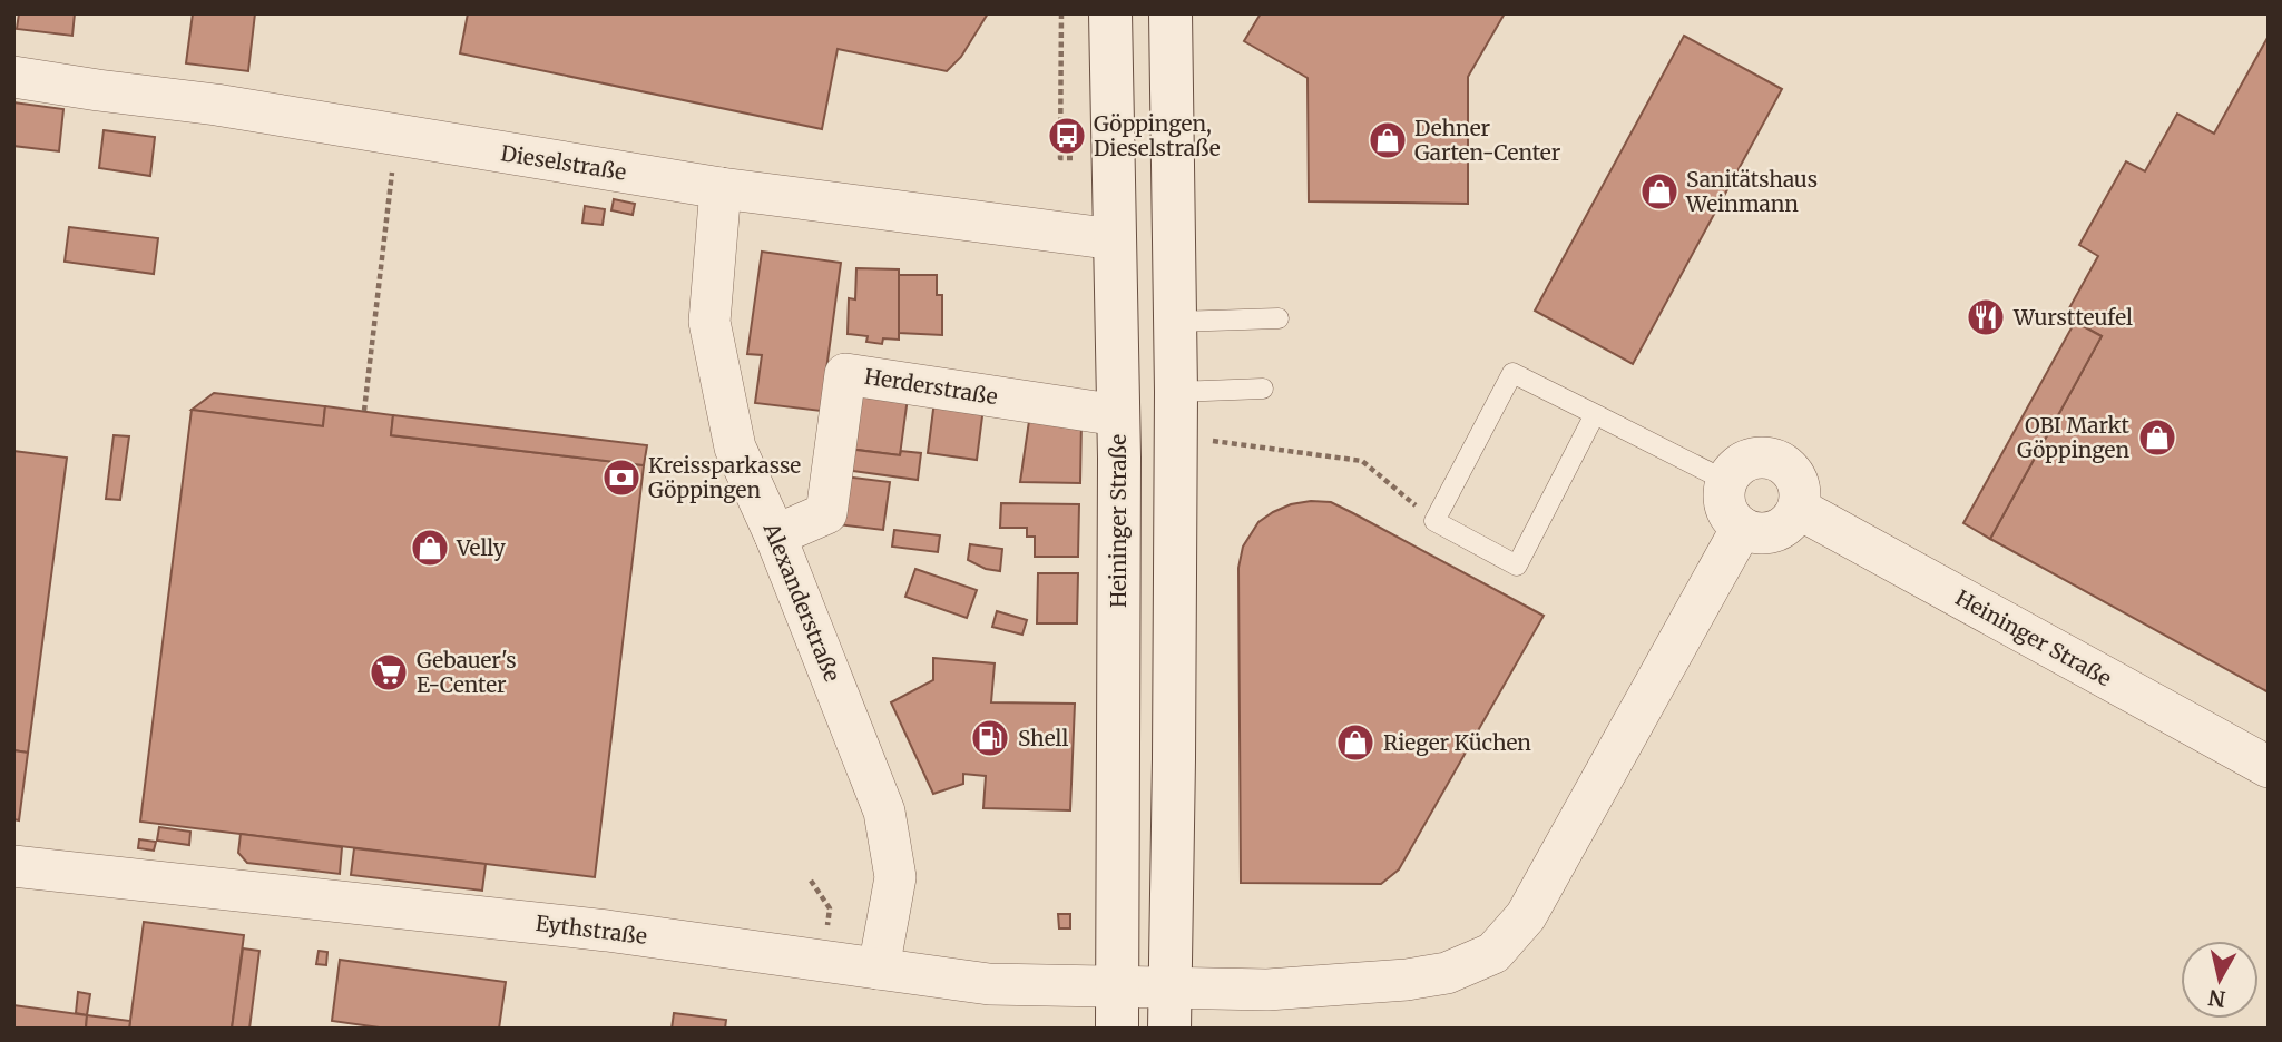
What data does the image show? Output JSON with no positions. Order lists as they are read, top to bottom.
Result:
{
  "streets": {
    "main road": ["Heininger Straße"],
    "street": [
      "Dieselstraße",
      "Herderstraße",
      "Alexanderstraße",
      "Eythstraße"
    ]
  },
  "crossings": [
    ["Dieselstraße", "Heininger Straße"],
    ["Dieselstraße", "Alexanderstraße"],
    ["Herderstraße", "Heininger Straße"],
    ["Herderstraße", "Alexanderstraße"],
    ["Heininger Straße", "Eythstraße"],
    ["Alexanderstraße", "Eythstraße"]
  ],
  "places": {
    "bus stop": ["Göppingen, Dieselstraße"],
    "shop": [
      "Dehner Garten-Center",
      "Sanitätshaus Weinmann",
      "OBI Markt Göppingen",
      "Velly",
      "Rieger Küchen"
    ],
    "restaurant": ["Wurstteufel"],
    "bank": ["Kreissparkasse Göppingen"],
    "supermarket": ["Gebauer's E-Center"],
    "fuel station": ["Shell"]
  },
  "north": "bottom"
}
